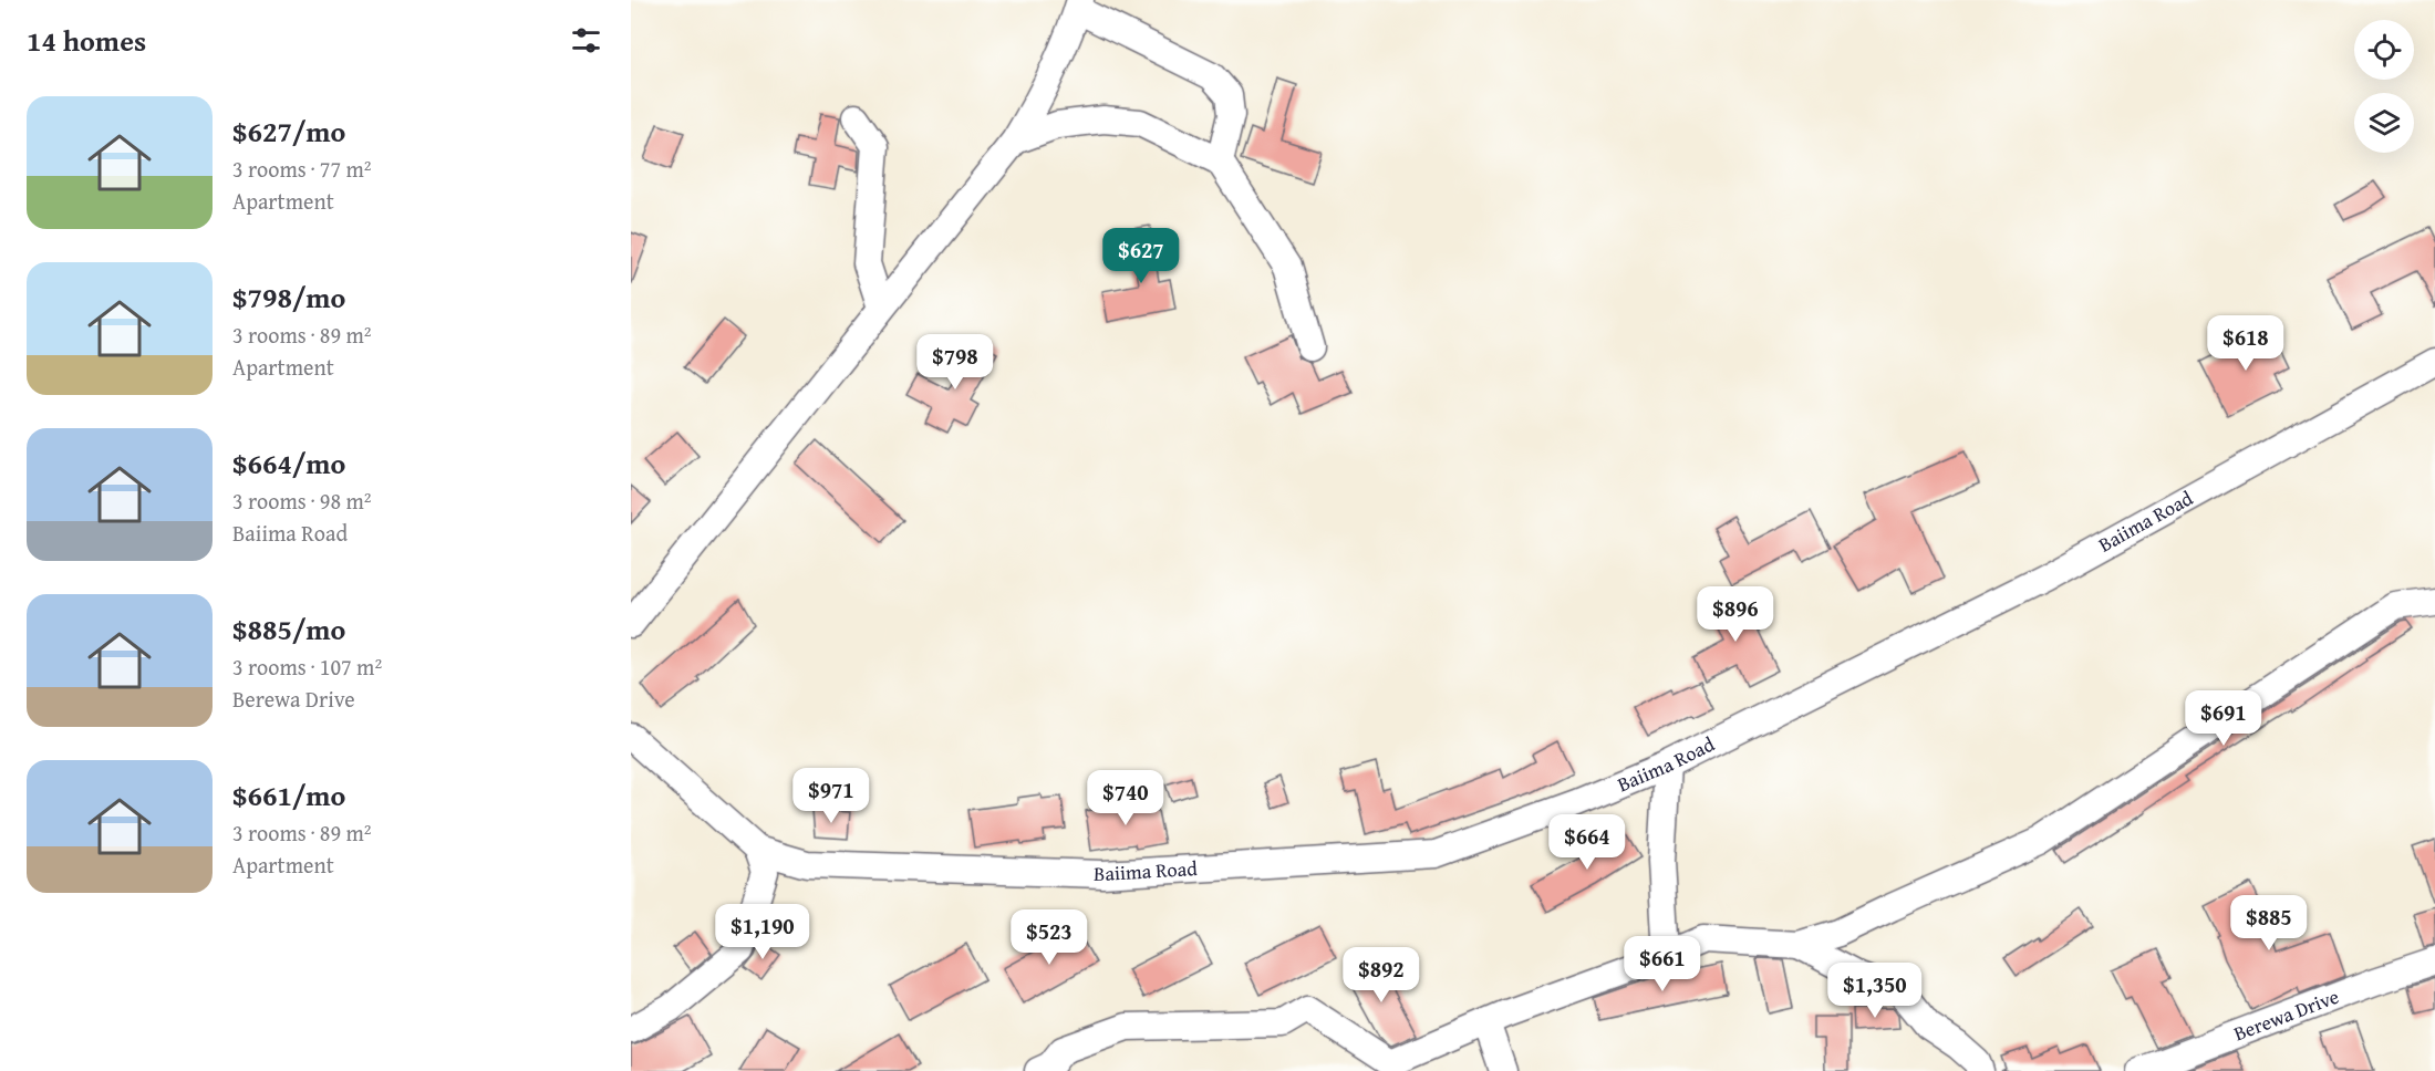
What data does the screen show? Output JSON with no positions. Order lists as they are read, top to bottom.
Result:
{
  "streets": {
    "street": ["Baiima Road", "Berewa Drive"]
  },
  "page": {
    "heading": "14 homes",
    "list": [
      {
        "name": "$627/mo",
        "note": "3 rooms · 77 m² · Apartment"
      },
      {
        "name": "$798/mo",
        "note": "3 rooms · 89 m² · Apartment"
      },
      {
        "name": "$664/mo",
        "note": "3 rooms · 98 m² · Baiima Road"
      },
      {
        "name": "$885/mo",
        "note": "3 rooms · 107 m² · Berewa Drive"
      },
      {
        "name": "$661/mo",
        "note": "3 rooms · 89 m² · Apartment"
      }
    ],
    "price": [
      "$627",
      "$618",
      "$798",
      "$896",
      "$691",
      "$971",
      "$740",
      "$664",
      "$885",
      "$1,190",
      "$523",
      "$661",
      "$892",
      "$1,350"
    ]
  }
}
